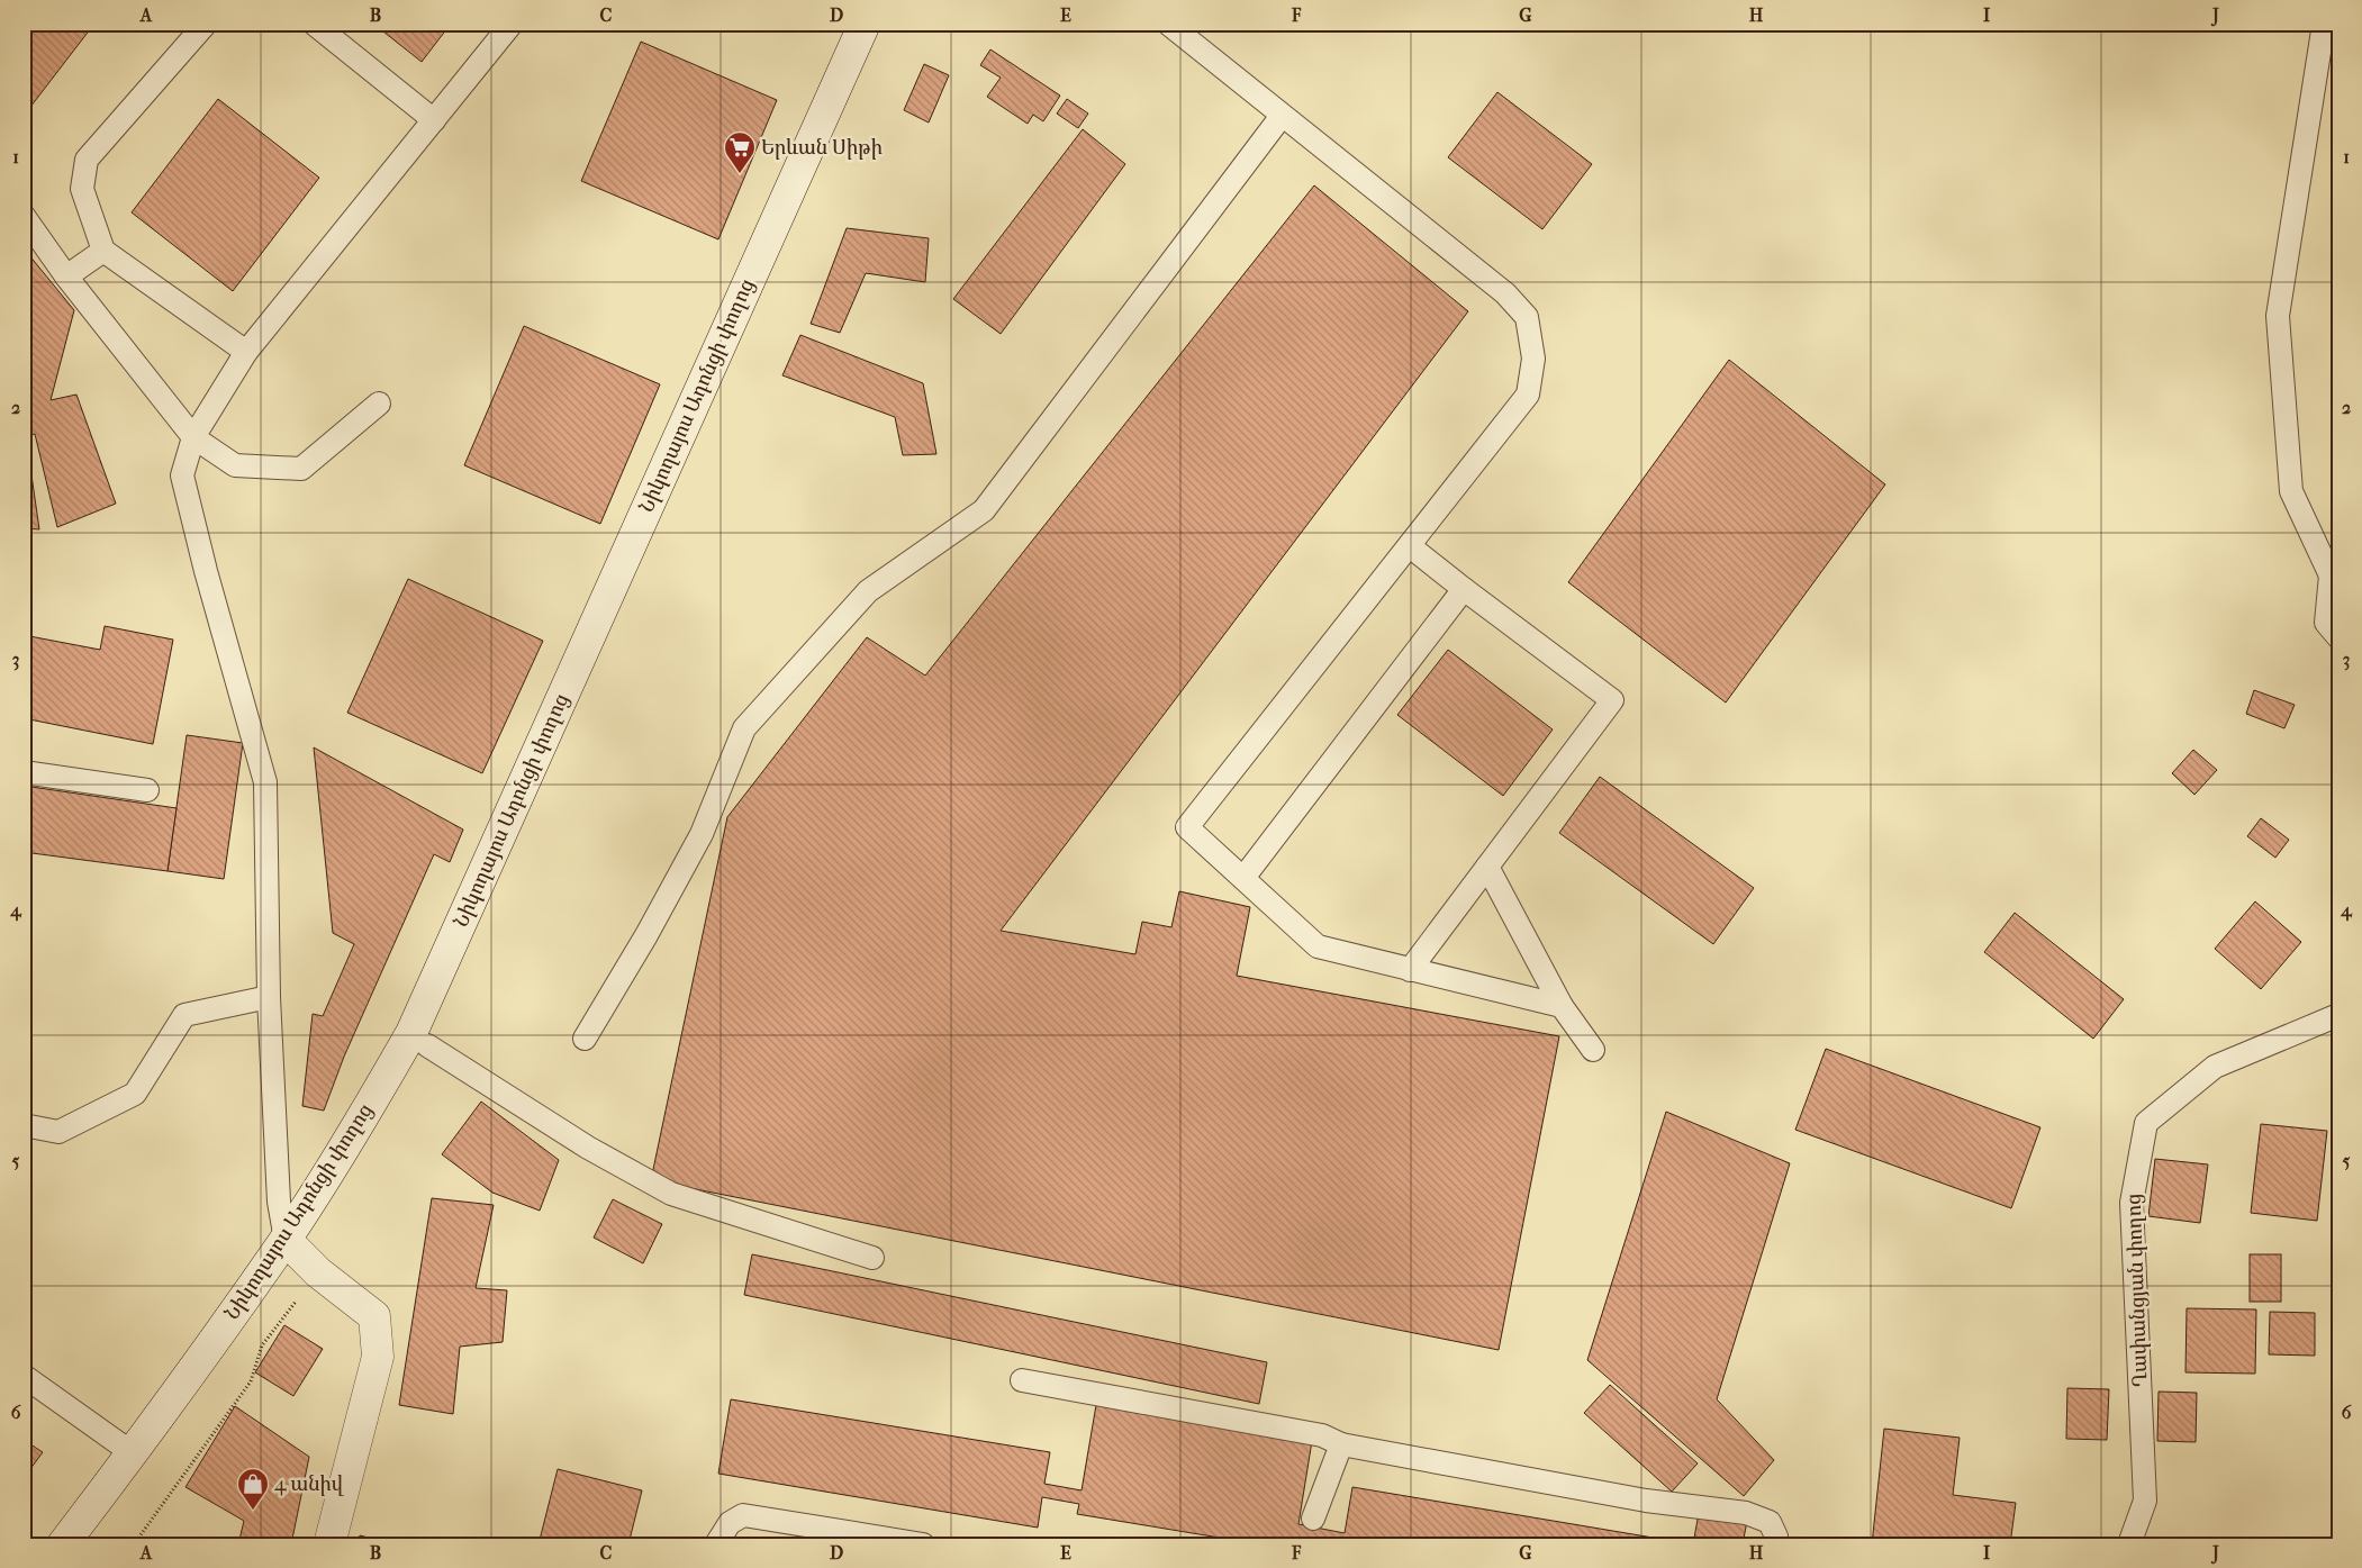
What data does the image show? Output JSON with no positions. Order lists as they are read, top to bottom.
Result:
{
  "streets": {
    "street": ["Նիկողայոս Ադոնցի փողոց"],
    "lane": ["Ղափանցյան փողոց"]
  },
  "places": {
    "supermarket": ["Երևան Սիթի"],
    "shop": ["4 անիվ"]
  },
  "grid": {
    "columns": [
      "A",
      "B",
      "C",
      "D",
      "E",
      "F",
      "G",
      "H",
      "I",
      "J"
    ],
    "rows": [
      "1",
      "2",
      "3",
      "4",
      "5",
      "6"
    ]
  }
}
